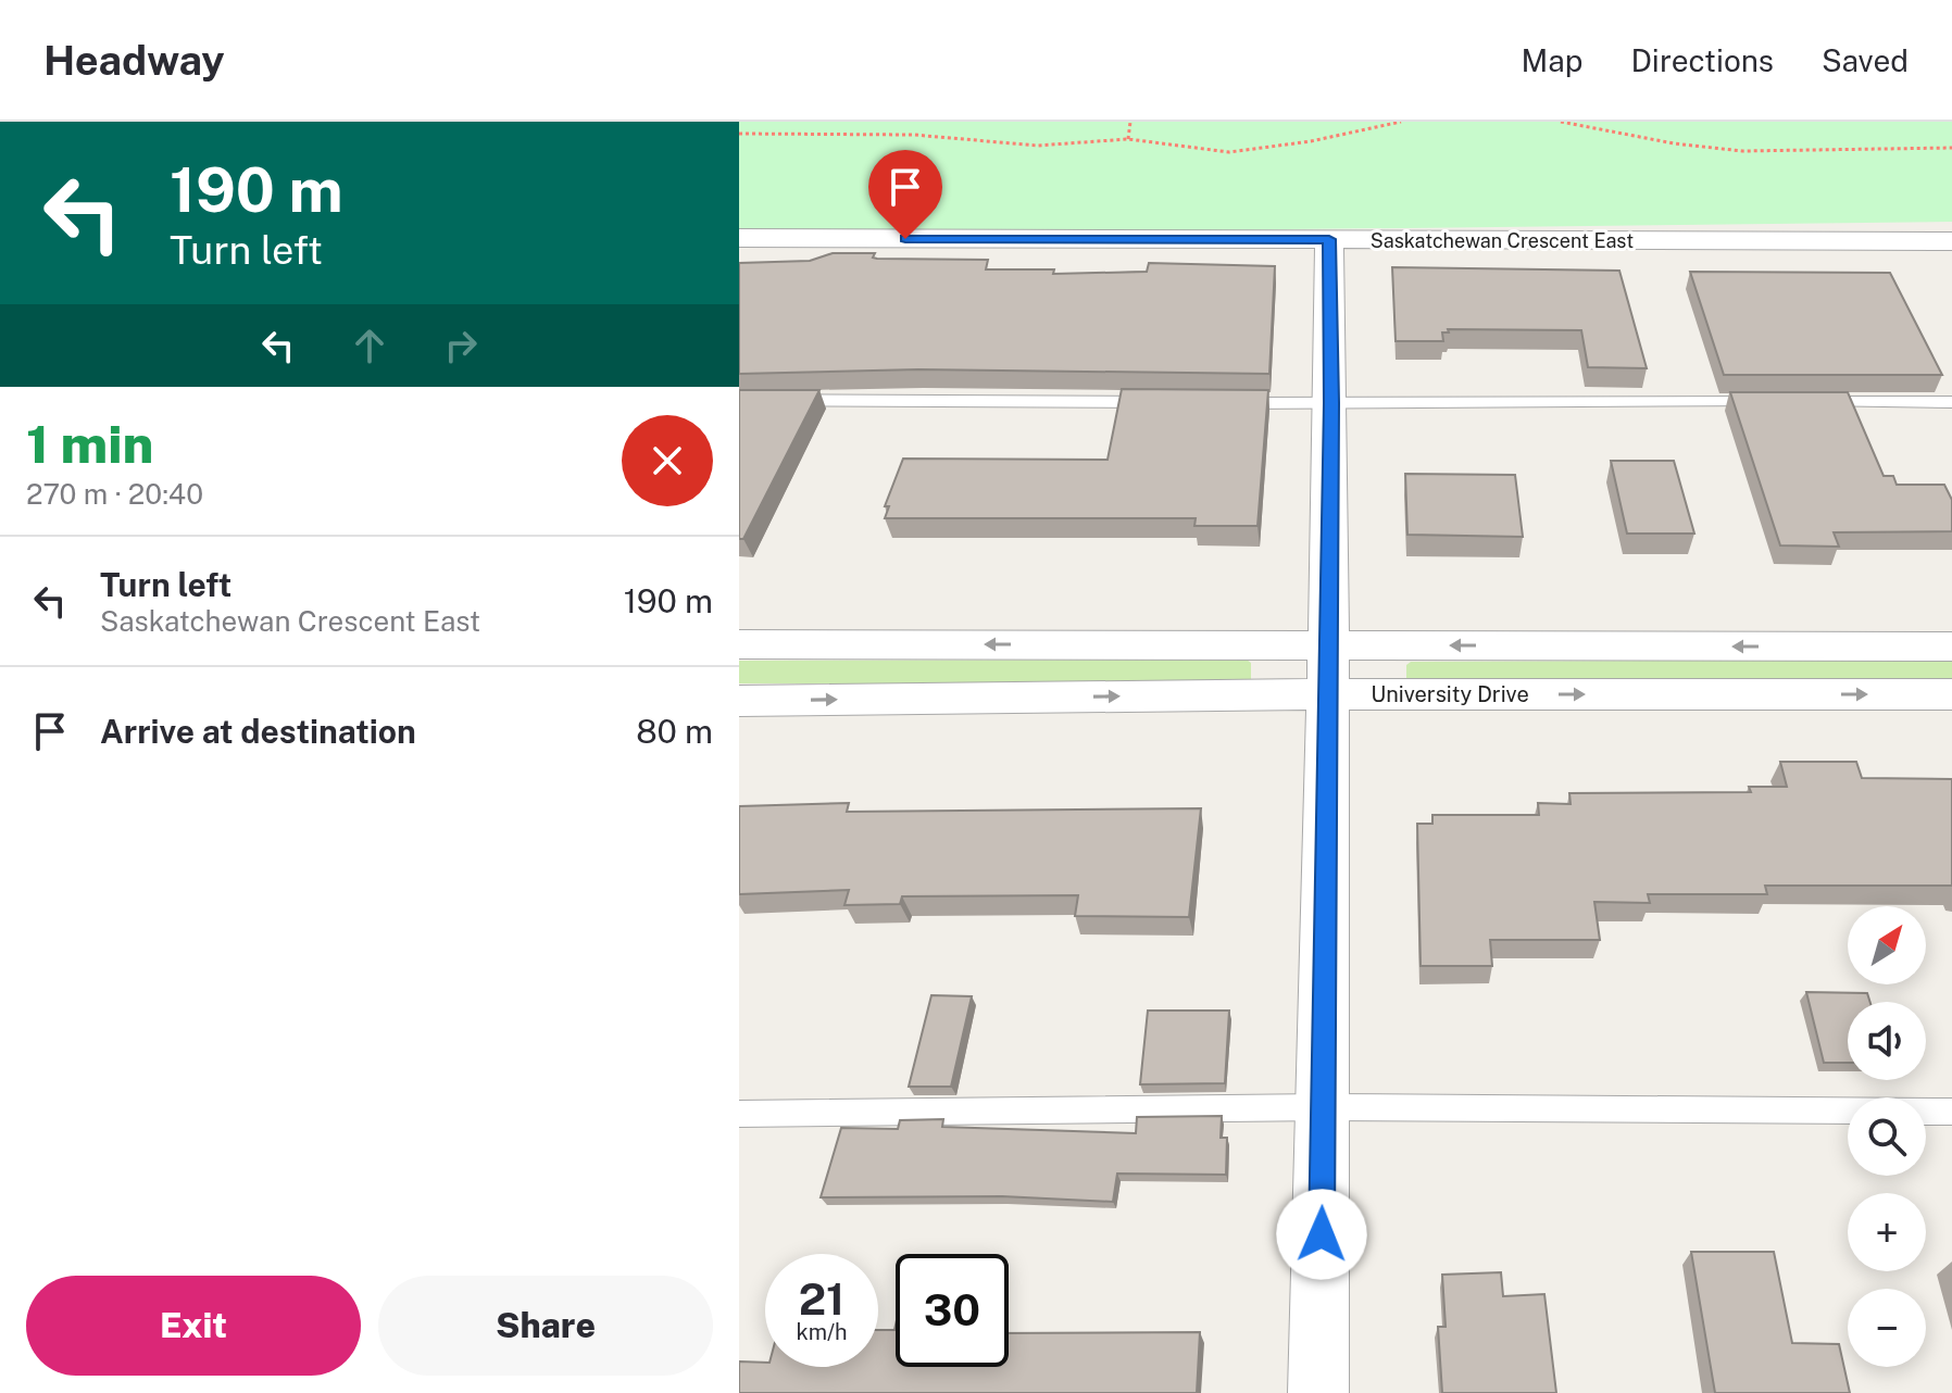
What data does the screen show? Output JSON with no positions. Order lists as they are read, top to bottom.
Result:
{
  "streets": {
    "street": ["Saskatchewan Crescent East", "University Drive"]
  },
  "north": "top right",
  "page": {
    "header": "Headway",
    "nav": ["Map", "Directions", "Saved"],
    "turn": ["190 m", "Turn left"],
    "heading": ["1 min", "270 m · 20:40"],
    "list": [
      {
        "name": "Turn left",
        "note": "Saskatchewan Crescent East",
        "value": "190 m"
      },
      {
        "name": "Arrive at destination",
        "value": "80 m"
      }
    ],
    "map_buttons": ["+", "−"],
    "speed": "21 km/h",
    "limit": "30",
    "buttons": ["Exit", "Share"]
  }
}
